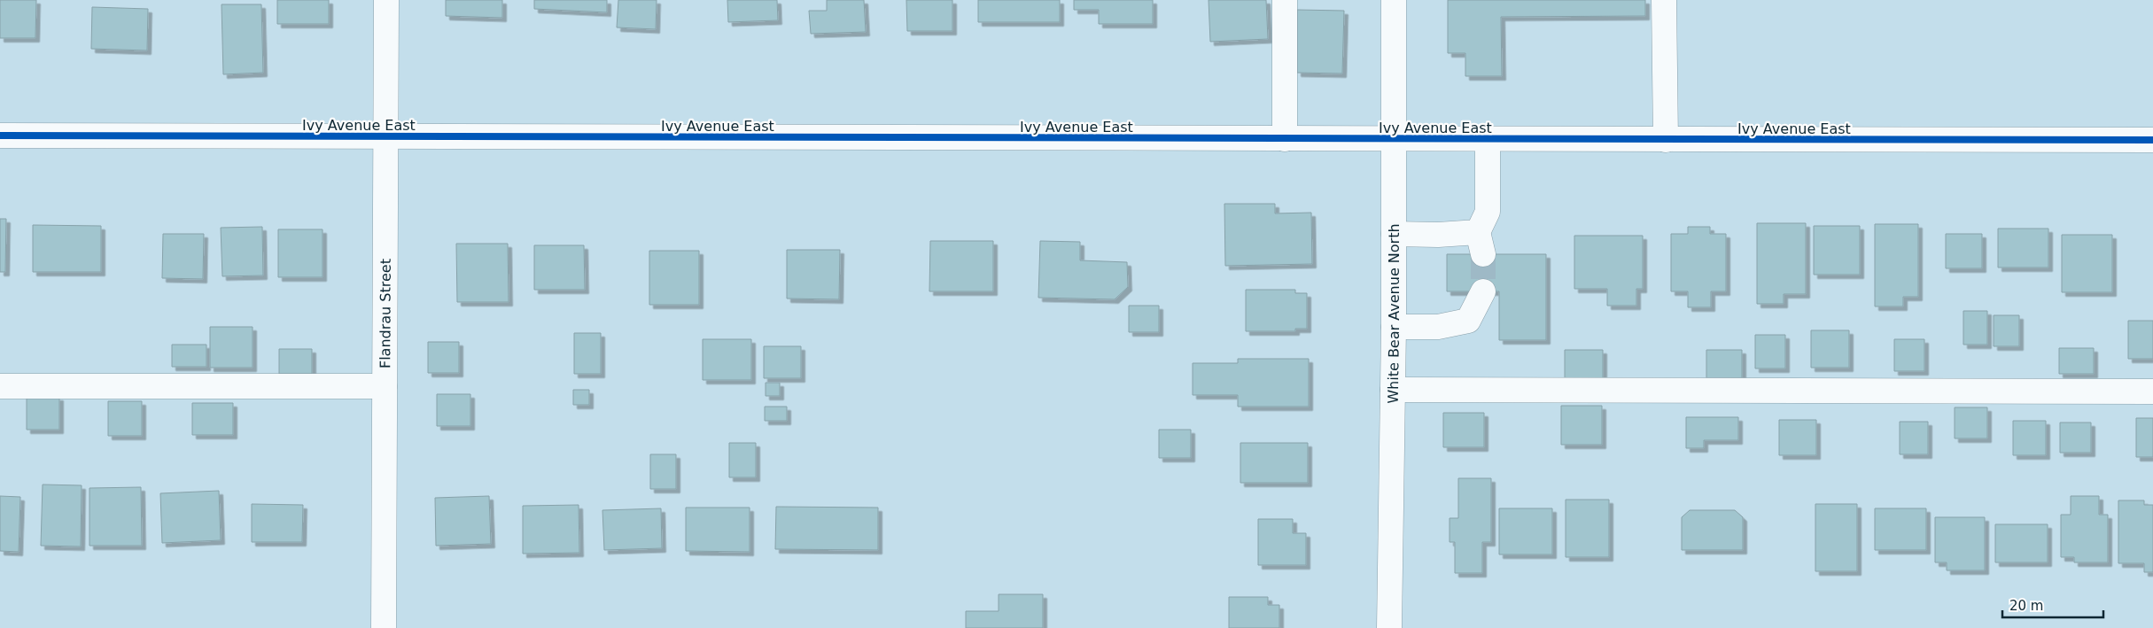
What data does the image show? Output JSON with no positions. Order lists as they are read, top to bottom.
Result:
{
  "streets": {
    "street": ["Ivy Avenue East", "Flandrau Street", "White Bear Avenue North"]
  },
  "crossings": [
    ["Ivy Avenue East", "Flandrau Street"],
    ["Ivy Avenue East", "White Bear Avenue North"]
  ],
  "scale_bar": "20 m"
}
